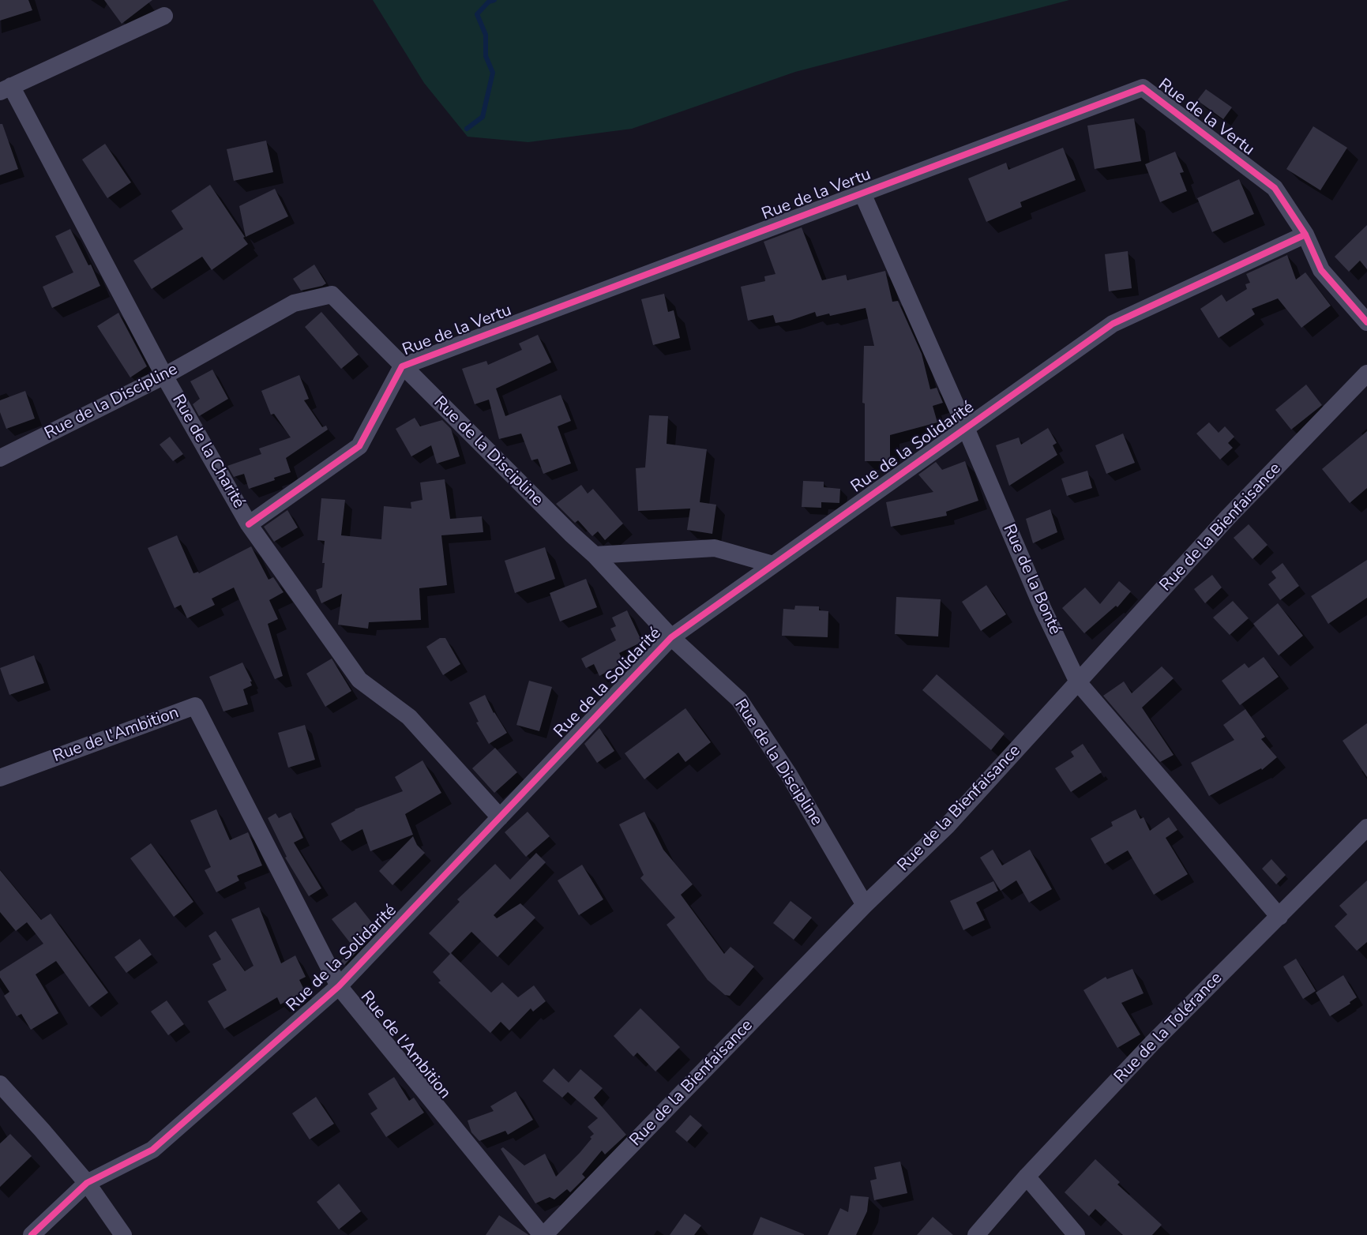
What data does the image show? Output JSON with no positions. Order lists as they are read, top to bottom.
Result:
{
  "streets": {
    "street": [
      "Rue de la Vertu",
      "Rue de la Discipline",
      "Rue de la Solidarité",
      "Rue de la Charité",
      "Rue de la Bienfaisance",
      "Rue de la Bonté",
      "Rue de l'Ambition",
      "Rue de la Tolérance"
    ]
  },
  "crossings": [
    ["Rue de la Vertu", "Rue de la Discipline"],
    ["Rue de la Vertu", "Rue de la Solidarité"],
    ["Rue de la Vertu", "Rue de la Charité"],
    ["Rue de la Vertu", "Rue de la Bonté"],
    ["Rue de la Discipline", "Rue de la Solidarité"],
    ["Rue de la Discipline", "Rue de la Charité"],
    ["Rue de la Discipline", "Rue de la Bienfaisance"],
    ["Rue de la Solidarité", "Rue de la Charité"],
    ["Rue de la Solidarité", "Rue de la Bonté"],
    ["Rue de la Solidarité", "Rue de l'Ambition"],
    ["Rue de la Bienfaisance", "Rue de la Bonté"],
    ["Rue de la Bienfaisance", "Rue de l'Ambition"],
    ["Rue de la Bonté", "Rue de la Tolérance"]
  ]
}
